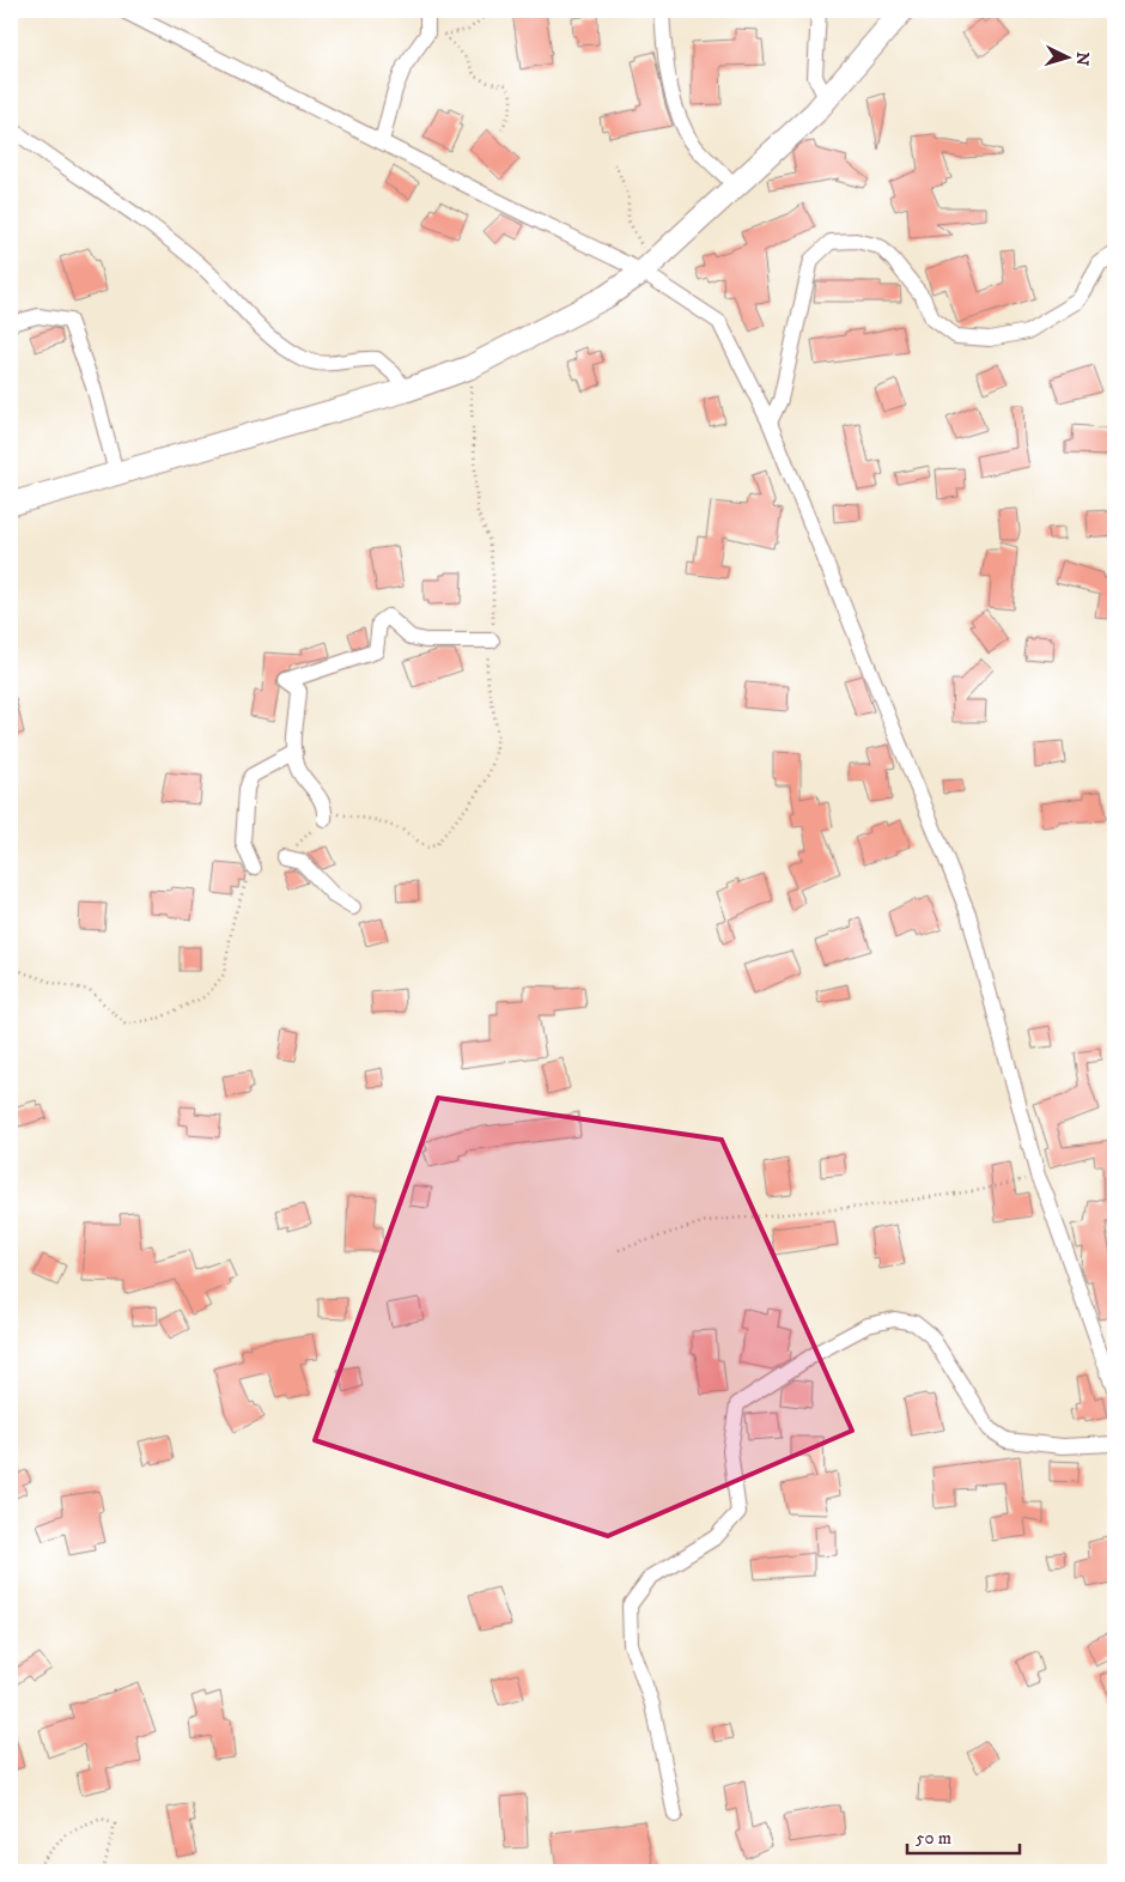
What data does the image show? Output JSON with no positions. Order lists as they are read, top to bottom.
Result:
{
  "scale_bar": "50 m",
  "north": "right"
}
